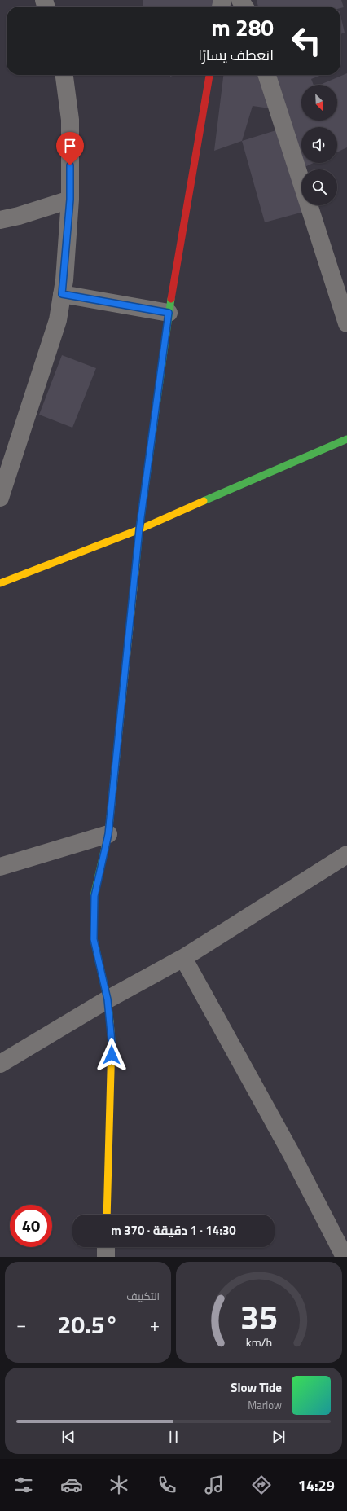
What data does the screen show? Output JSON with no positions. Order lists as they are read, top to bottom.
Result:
{
  "north": "bottom right",
  "page": {
    "turn": ["280 m", "انعطف يسارًا"],
    "limit": "40",
    "trip": "14:30 · 1 دقيقة · 370 m",
    "tile": "التكييف",
    "heat": ["−", "20.5°", "+"],
    "song": ["Slow Tide", "Marlow"],
    "tabs": "14:29",
    "gauge": ["35", "km/h"]
  }
}
